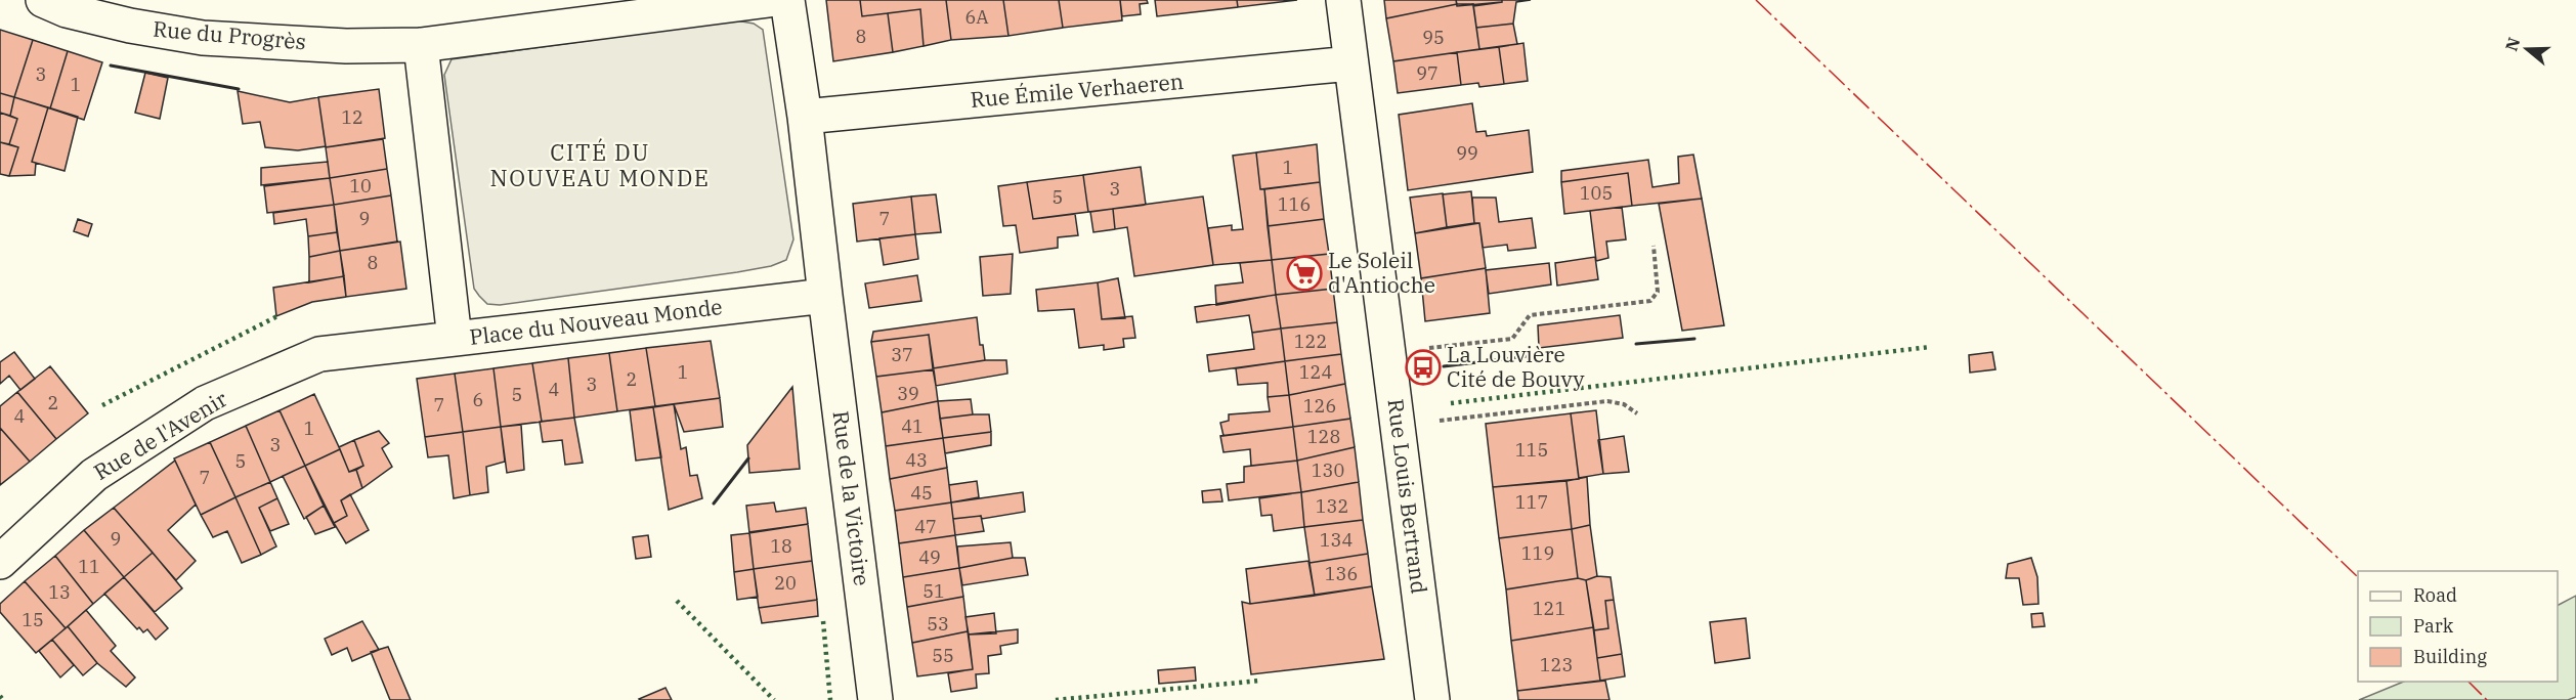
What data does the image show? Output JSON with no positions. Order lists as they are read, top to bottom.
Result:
{
  "streets": {
    "street": [
      "Rue du Progrès",
      "Rue Émile Verhaeren",
      "Place du Nouveau Monde",
      "Rue de l'Avenir",
      "Rue Louis Bertrand",
      "Rue de la Victoire"
    ]
  },
  "crossings": [
    ["Rue du Progrès", "Place du Nouveau Monde"],
    ["Rue Émile Verhaeren", "Rue Louis Bertrand"],
    ["Place du Nouveau Monde", "Rue de l'Avenir"],
    ["Place du Nouveau Monde", "Rue de la Victoire"]
  ],
  "districts": ["CITÉ DU NOUVEAU MONDE"],
  "places": {
    "supermarket": ["Le Soleil d'Antioche"],
    "bus stop": ["La Louvière Cité de Bouvy"]
  },
  "house_numbers": [
    "6A",
    "8",
    "95",
    "97",
    "3",
    "1",
    "12",
    "99",
    "1",
    "10",
    "3",
    "105",
    "5",
    "116",
    "9",
    "7",
    "8",
    "122",
    "37",
    "1",
    "124",
    "2",
    "3",
    "4",
    "39",
    "5",
    "6",
    "2",
    "7",
    "126",
    "4",
    "41",
    "1",
    "128",
    "3",
    "115",
    "43",
    "5",
    "130",
    "7",
    "45",
    "117",
    "132",
    "47",
    "9",
    "134",
    "18",
    "119",
    "49",
    "11",
    "136",
    "20",
    "51",
    "13",
    "121",
    "15",
    "53",
    "55",
    "123"
  ],
  "legend": ["Road", "Park", "Building"],
  "north": "left"
}
